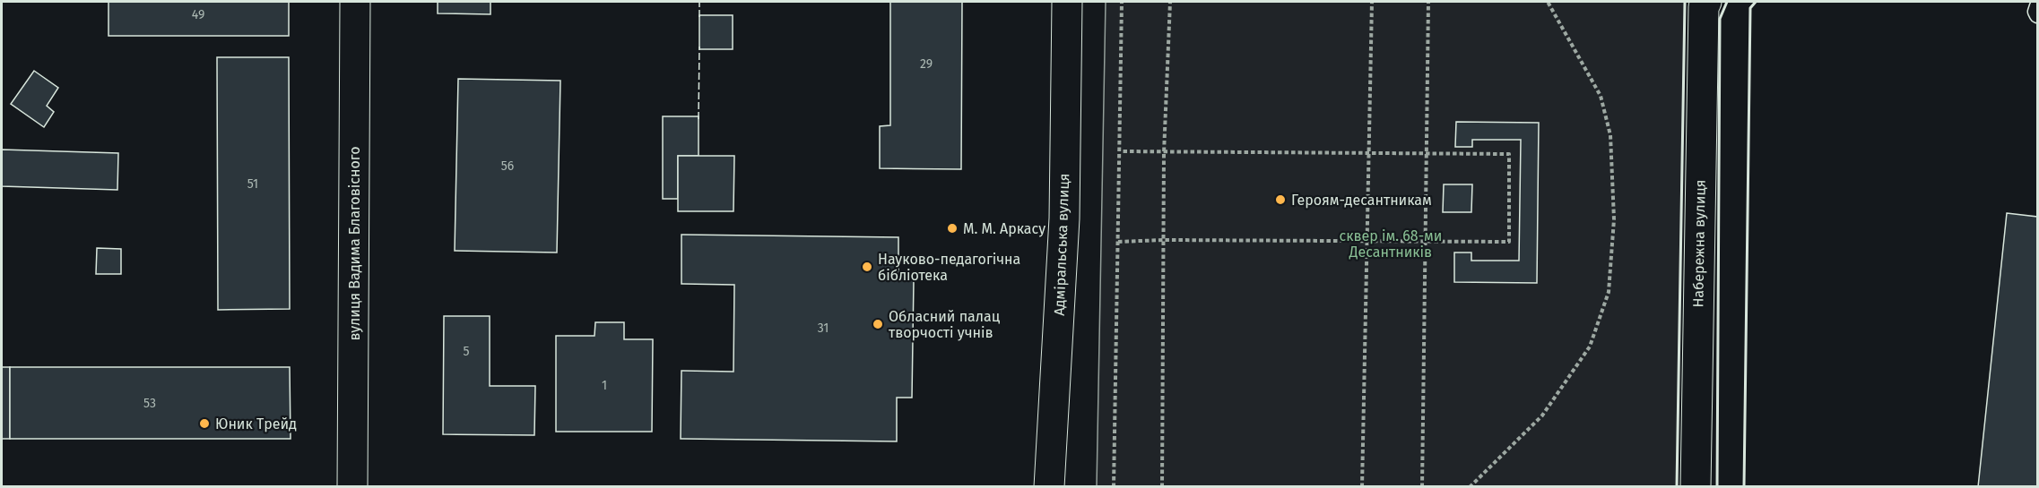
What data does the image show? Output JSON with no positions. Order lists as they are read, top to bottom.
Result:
{
  "streets": {
    "street": ["вулиця Вадима Благовісного", "Набережна вулиця", "Адміральська вулиця"]
  },
  "parks": ["сквер ім. 68-ми Десантників"],
  "places": [
    "Героям-десантникам",
    "М. М. Аркасу",
    "Науково-педагогічна бібліотека",
    "Обласний палац творчості учнів",
    "Юник Трейд"
  ],
  "house_numbers": [
    "49",
    "29",
    "56",
    "51",
    "31",
    "5",
    "1",
    "53"
  ]
}
